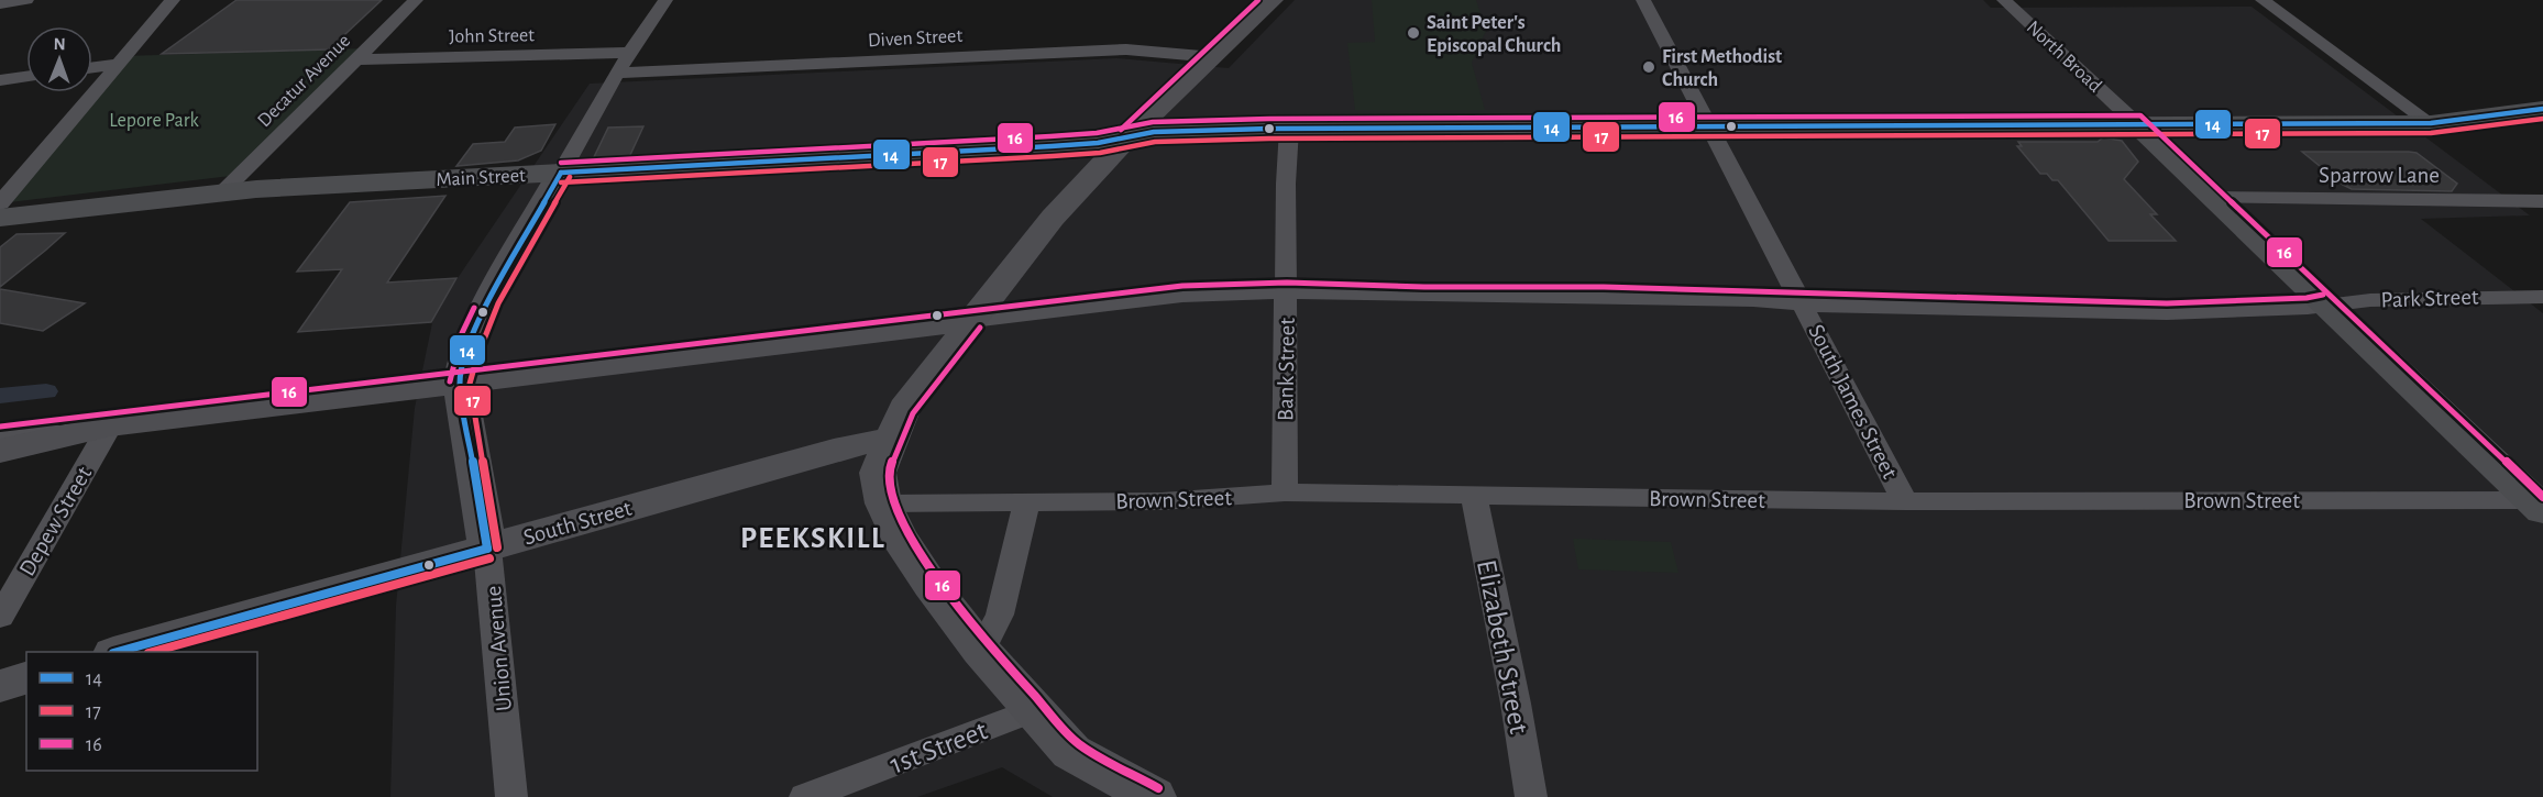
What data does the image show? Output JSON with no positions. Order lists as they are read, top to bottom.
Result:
{
  "streets": {
    "main road": ["North Broad", "Main Street"],
    "street": [
      "John Street",
      "Diven Street",
      "Decatur Avenue",
      "Sparrow Lane",
      "Park Street",
      "Bank Street",
      "South James Street",
      "Brown Street",
      "Depew Street",
      "South Street",
      "Elizabeth Street",
      "Union Avenue",
      "1st Street"
    ]
  },
  "crossings": [
    ["John Street", "Decatur Avenue"],
    ["North Broad", "Sparrow Lane"],
    ["North Broad", "Main Street"],
    ["North Broad", "Park Street"],
    ["North Broad", "Brown Street"],
    ["Decatur Avenue", "Main Street"],
    ["Main Street", "Bank Street"],
    ["Main Street", "South James Street"],
    ["Park Street", "Bank Street"],
    ["Park Street", "South James Street"],
    ["Bank Street", "Brown Street"],
    ["South James Street", "Brown Street"],
    ["Brown Street", "Elizabeth Street"],
    ["South Street", "Union Avenue"]
  ],
  "districts": ["PEEKSKILL"],
  "parks": ["Lepore Park"],
  "places": ["Saint Peter's Episcopal Church", "First Methodist Church"],
  "lines": ["transit line 16", "transit line 14", "transit line 17"],
  "legend": ["14", "17", "16"],
  "north": "top"
}
